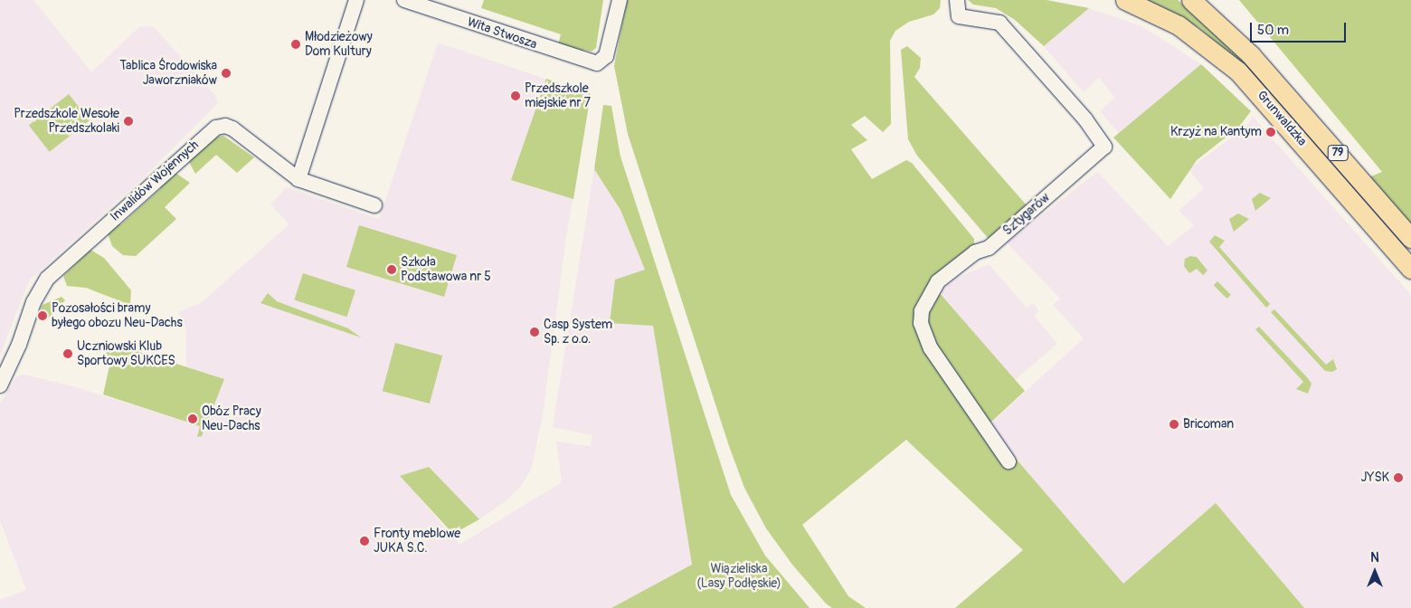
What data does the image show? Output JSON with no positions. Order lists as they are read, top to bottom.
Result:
{
  "streets": {
    "main road": ["Grunwaldzka", "79"],
    "street": ["Wita Stwosza", "Inwalidów Wojennych", "Sztygarów"]
  },
  "parks": ["Wiązieliska (Lasy Podłęskie)"],
  "places": [
    "Młodzieżowy Dom Kultury",
    "Tablica Środowiska Jaworzniaków",
    "Przedszkole miejskie nr 7",
    "Przedszkole Wesołe Przedszkolaki",
    "Krzyż na Kantym",
    "Szkoła Podstawowa nr 5",
    "Pozosałości bramy byłego obozu Neu-Dachs",
    "Casp System Sp. z o.o.",
    "Uczniowski Klub Sportowy SUKCES",
    "Obóz Pracy Neu-Dachs",
    "Bricoman",
    "JYSK",
    "Fronty meblowe JUKA S.C."
  ],
  "scale_bar": "50 m",
  "north": "top"
}
